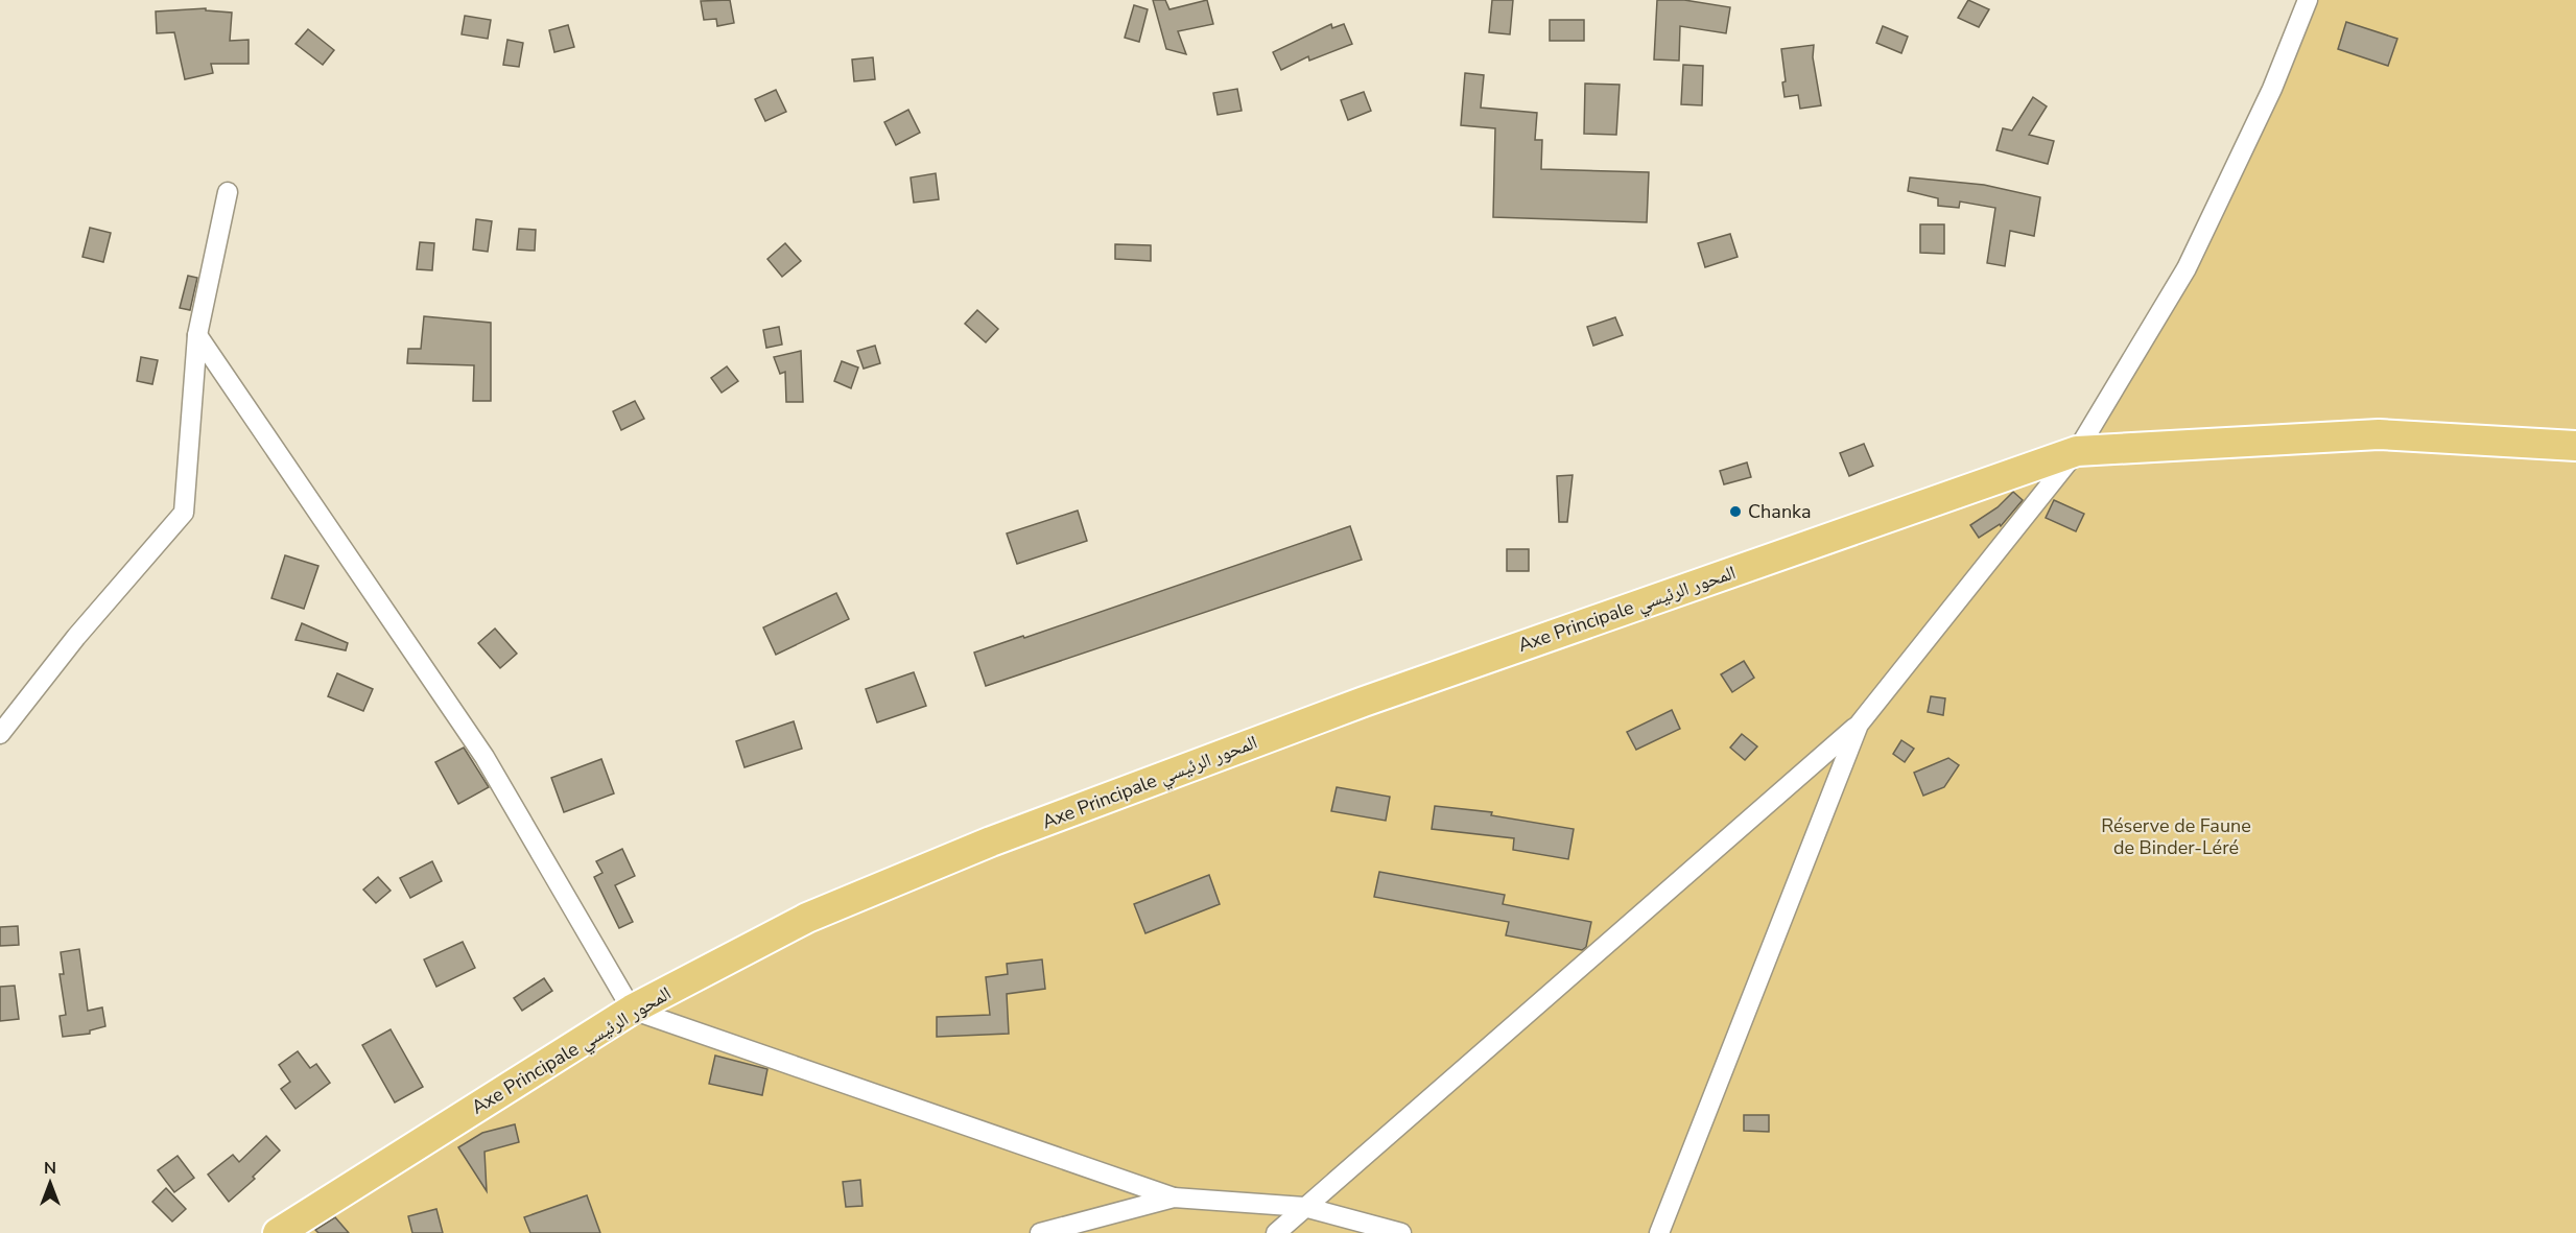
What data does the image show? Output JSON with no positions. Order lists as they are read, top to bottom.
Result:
{
  "streets": {
    "main road": ["Axe Principale المحور الرئيسي"]
  },
  "parks": ["Réserve de Faune de Binder-Léré"],
  "places": ["Chanka"],
  "north": "top"
}
